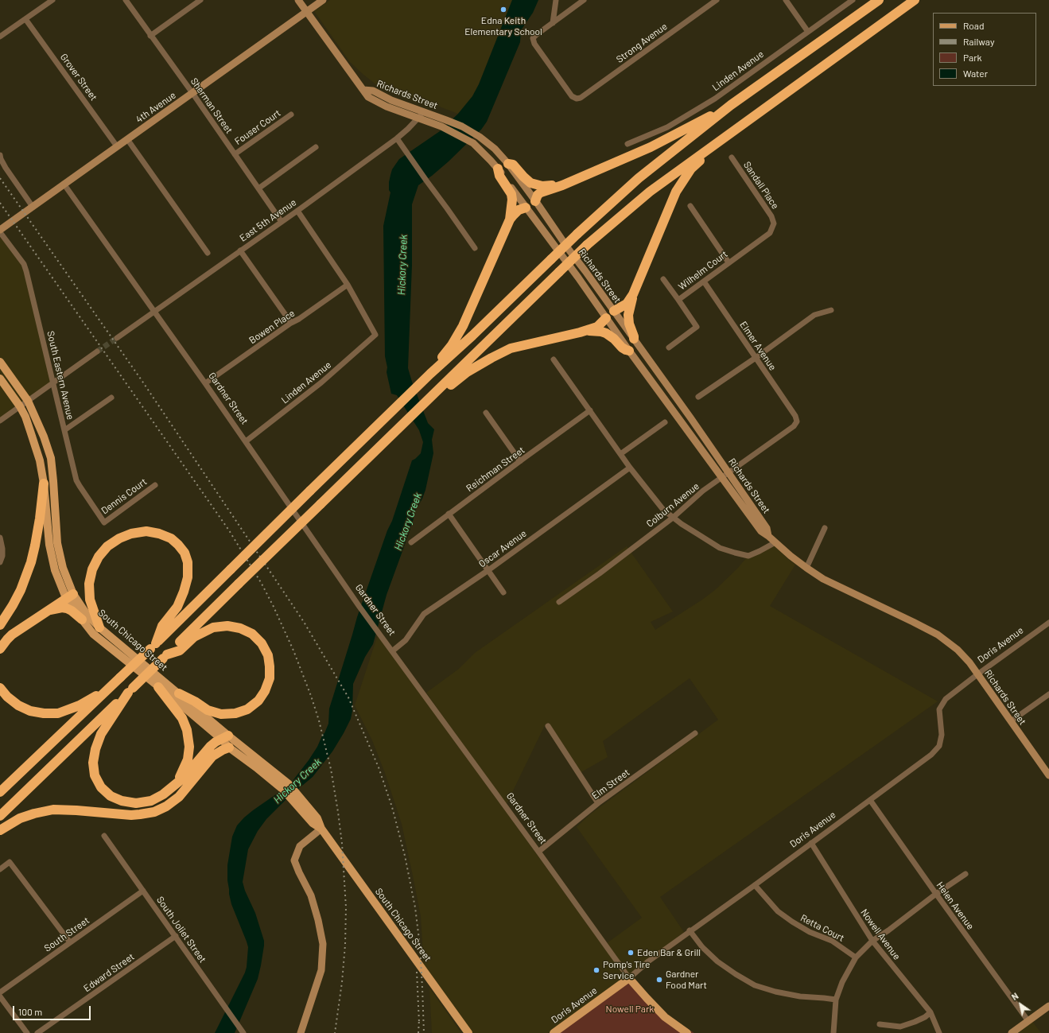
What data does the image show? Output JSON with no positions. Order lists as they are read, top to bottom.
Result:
{
  "streets": {
    "main road": ["Gardner Street", "South Chicago Street", "Doris Avenue"],
    "street": [
      "Strong Avenue",
      "Linden Avenue",
      "Grover Street",
      "Richards Street",
      "Sherman Street",
      "4th Avenue",
      "Fouser Court",
      "Sandall Place",
      "East 5th Avenue",
      "Wilhelm Court",
      "Bowen Place",
      "Elmer Avenue",
      "South Eastern Avenue",
      "Reichman Street",
      "Dennis Court",
      "Colburn Avenue",
      "Oscar Avenue",
      "Elm Street",
      "Helen Avenue",
      "Retta Court",
      "South Joliet Street",
      "South Street",
      "Nowell Avenue",
      "Edward Street"
    ]
  },
  "crossings": [
    ["Linden Avenue", "Bowen Place"],
    ["Linden Avenue", "Gardner Street"],
    ["Grover Street", "4th Avenue"],
    ["Richards Street", "4th Avenue"],
    ["Richards Street", "East 5th Avenue"],
    ["Richards Street", "Colburn Avenue"],
    ["Richards Street", "Doris Avenue"],
    ["Sherman Street", "4th Avenue"],
    ["Sherman Street", "Fouser Court"],
    ["Sherman Street", "East 5th Avenue"],
    ["4th Avenue", "South Eastern Avenue"],
    ["4th Avenue", "Gardner Street"],
    ["Sandall Place", "Wilhelm Court"],
    ["East 5th Avenue", "Gardner Street"],
    ["Wilhelm Court", "Elmer Avenue"],
    ["Bowen Place", "Gardner Street"],
    ["Elmer Avenue", "Colburn Avenue"],
    ["South Eastern Avenue", "Dennis Court"],
    ["Gardner Street", "Oscar Avenue"],
    ["Gardner Street", "Doris Avenue"],
    ["Gardner Street", "Elm Street"],
    ["Doris Avenue", "Helen Avenue"],
    ["Doris Avenue", "Retta Court"],
    ["Doris Avenue", "Nowell Avenue"],
    ["South Joliet Street", "South Street"],
    ["South Joliet Street", "Edward Street"]
  ],
  "water": ["Hickory Creek"],
  "parks": ["Nowell Park"],
  "places": [
    "Edna Keith Elementary School",
    "Eden Bar & Grill",
    "Pomp's Tire Service",
    "Gardner Food Mart"
  ],
  "legend": [
    "Road",
    "Railway",
    "Park",
    "Water"
  ],
  "scale_bar": "100 m",
  "north": "top left"
}
